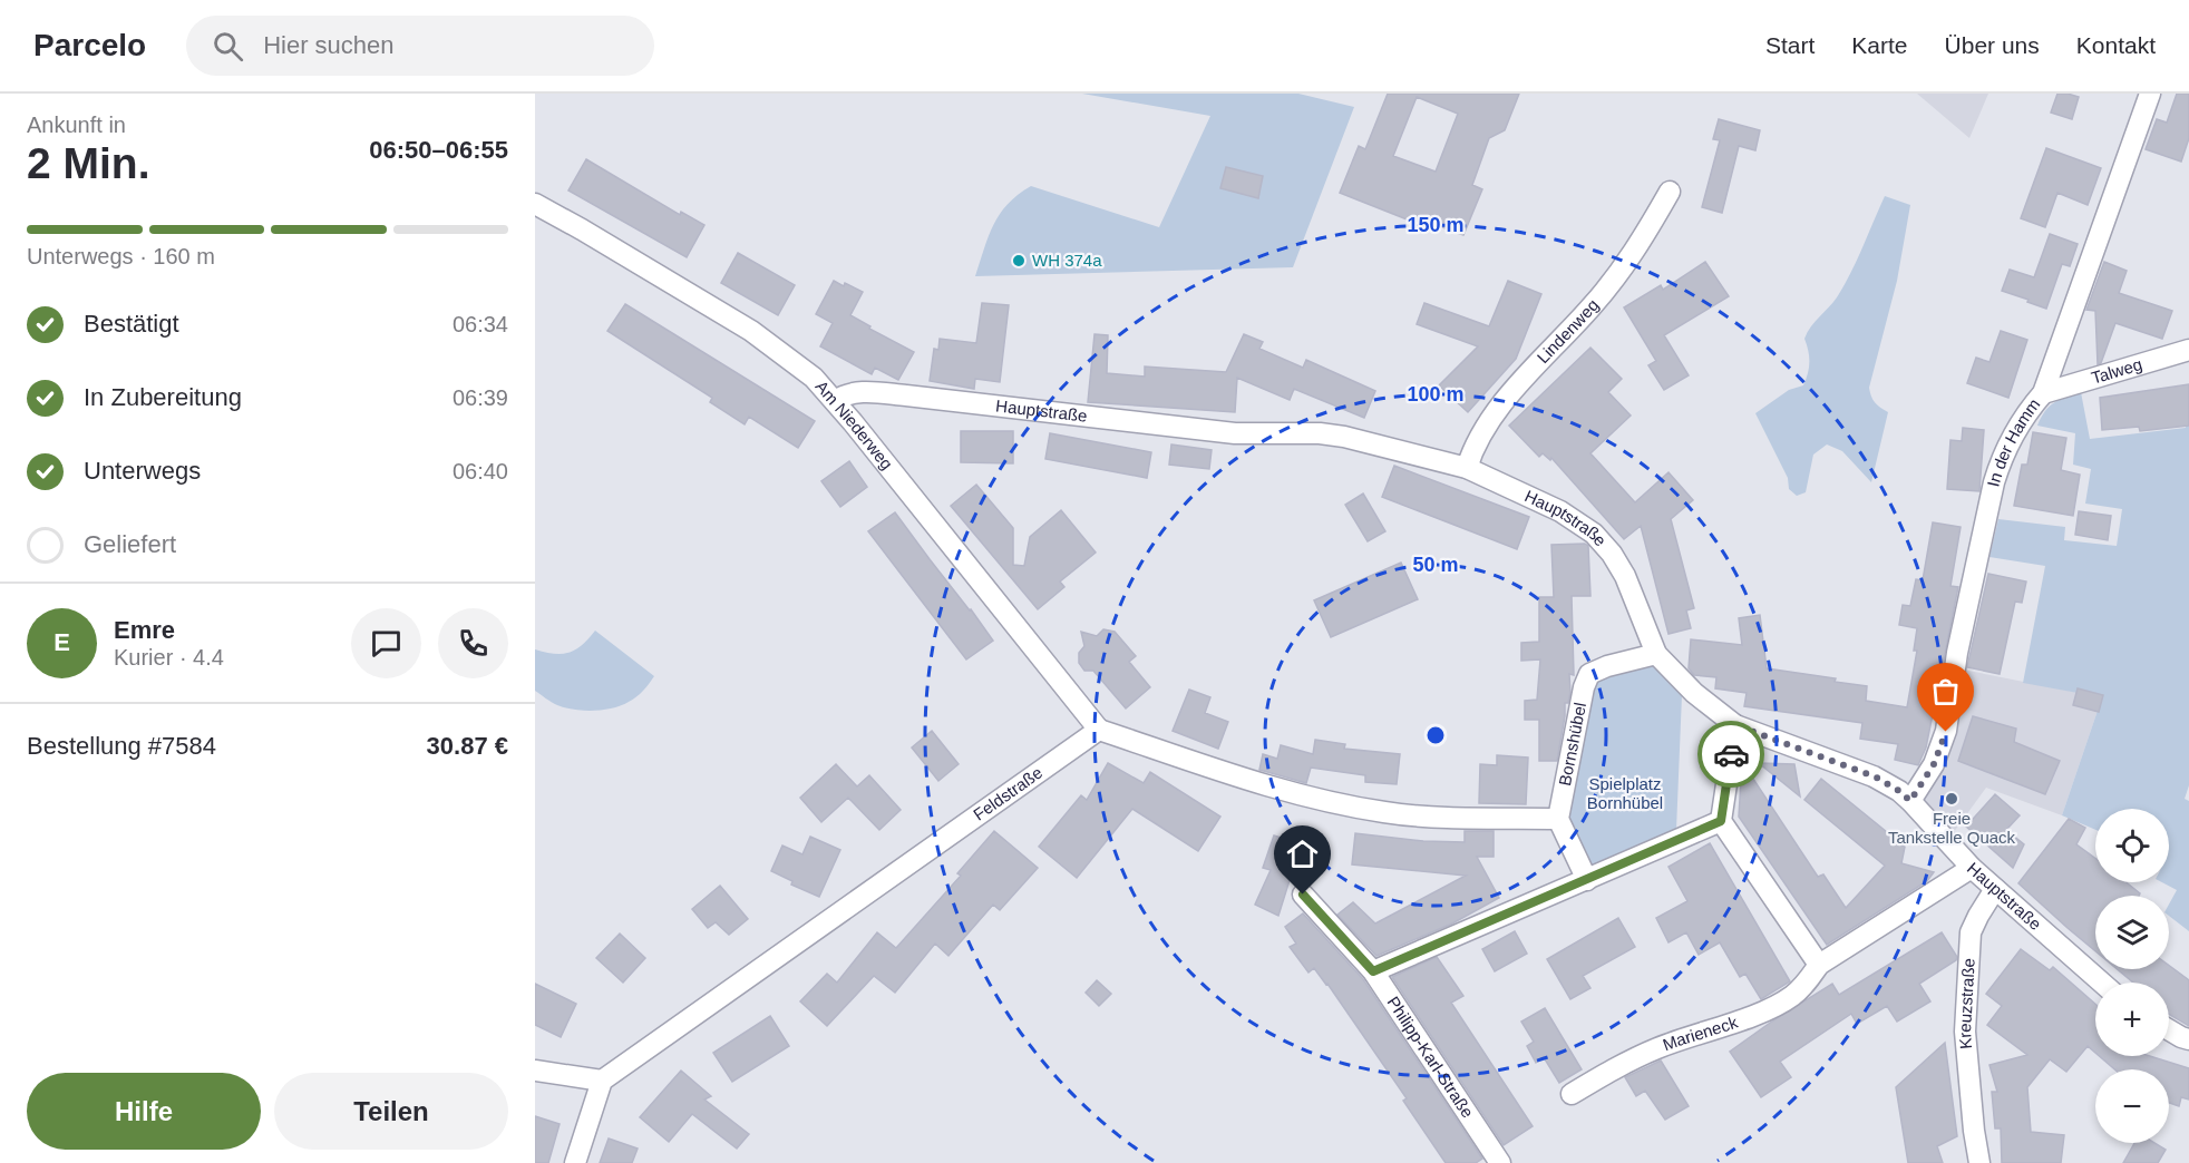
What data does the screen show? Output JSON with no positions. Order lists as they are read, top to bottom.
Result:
{
  "streets": {
    "street": [
      "Lindenweg",
      "Talweg",
      "Hauptstraße",
      "Am Niederweg",
      "In der Hamm",
      "Bornshübel",
      "Feldstraße",
      "Kreuzstraße",
      "Marieneck",
      "Philipp-Karl-Straße"
    ]
  },
  "crossings": [
    ["Lindenweg", "Hauptstraße"],
    ["Talweg", "In der Hamm"],
    ["Hauptstraße", "Am Niederweg"],
    ["Hauptstraße", "In der Hamm"],
    ["Hauptstraße", "Bornshübel"],
    ["Hauptstraße", "Kreuzstraße"],
    ["Hauptstraße", "Marieneck"],
    ["Am Niederweg", "Feldstraße"]
  ],
  "parks": ["Spielplatz Bornhübel"],
  "places": ["WH 374a", "Freie Tankstelle Quack"],
  "page": {
    "header": "Parcelo",
    "search": "Hier suchen",
    "nav": [
      "Start",
      "Karte",
      "Über uns",
      "Kontakt"
    ],
    "heading": ["2 Min.", "Ankunft in", "06:50–06:55"],
    "panel": [
      "Emre",
      "Kurier · 4.4",
      "Bestellung #7584",
      "30.87 €"
    ],
    "bar": "Unterwegs · 160 m",
    "list": [
      ["Bestätigt", "06:34"],
      ["In Zubereitung", "06:39"],
      ["Unterwegs", "06:40"],
      "Geliefert"
    ],
    "round": "E",
    "map_buttons": ["+", "−"],
    "buttons": ["Hilfe", "Teilen"]
  },
  "rings": ["150 m", "100 m", "50 m"]
}
